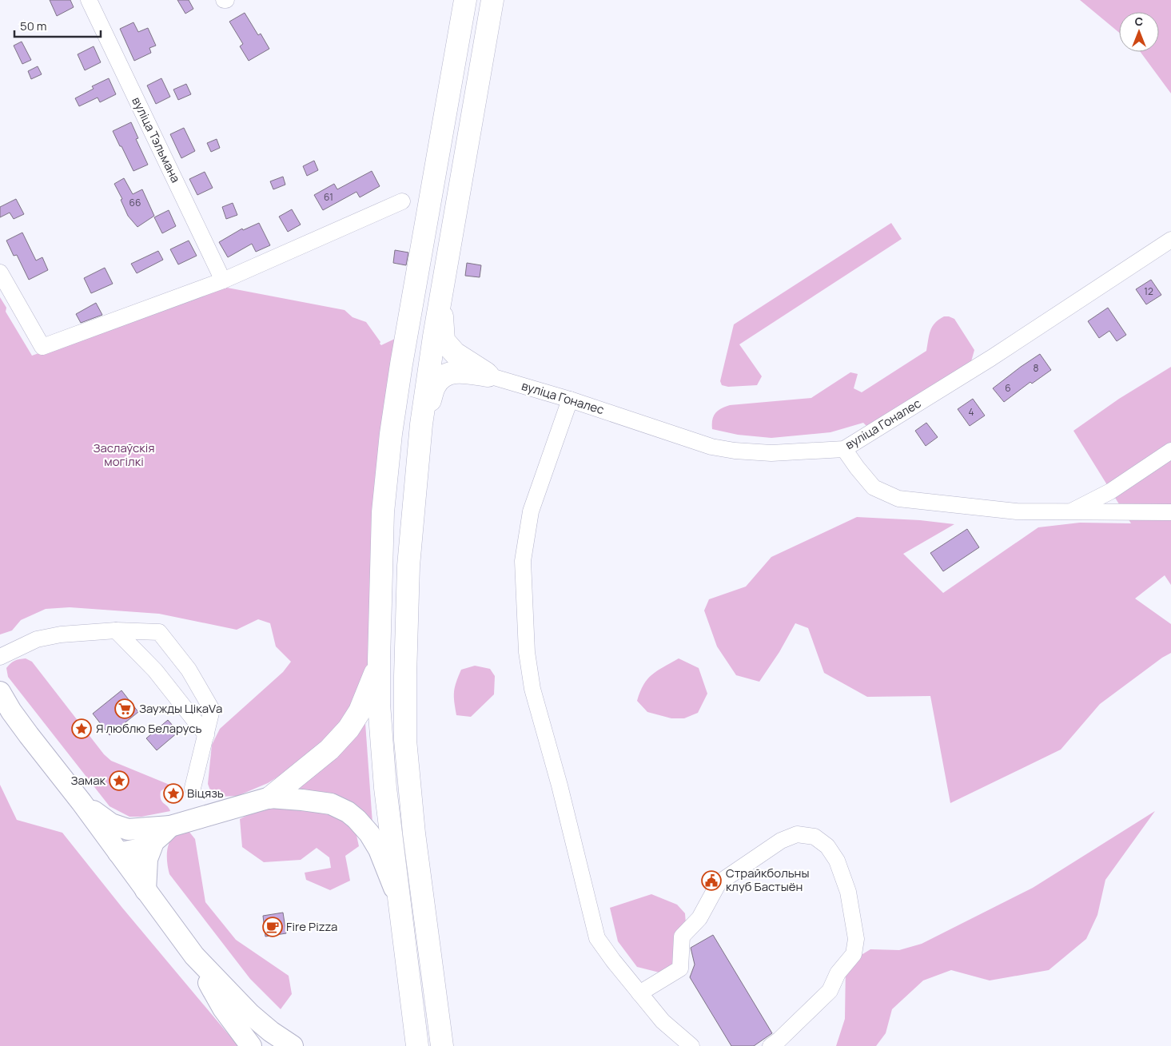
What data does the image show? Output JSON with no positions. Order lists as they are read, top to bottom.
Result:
{
  "streets": {
    "street": ["вуліца Тэльмана", "вуліца Гоналес"]
  },
  "parks": ["Заслаўскія могілкі"],
  "places": {
    "supermarket": ["Заужды ЦікаVа"],
    "place": ["Я люблю Беларусь", "Замак", "Віцязь"],
    "public building": ["Страйкбольны клуб Бастыён"],
    "cafe": ["Fire Pizza"]
  },
  "house_numbers": [
    "61",
    "66",
    "12",
    "8",
    "6",
    "4"
  ],
  "scale_bar": "50 m",
  "north": "top"
}
